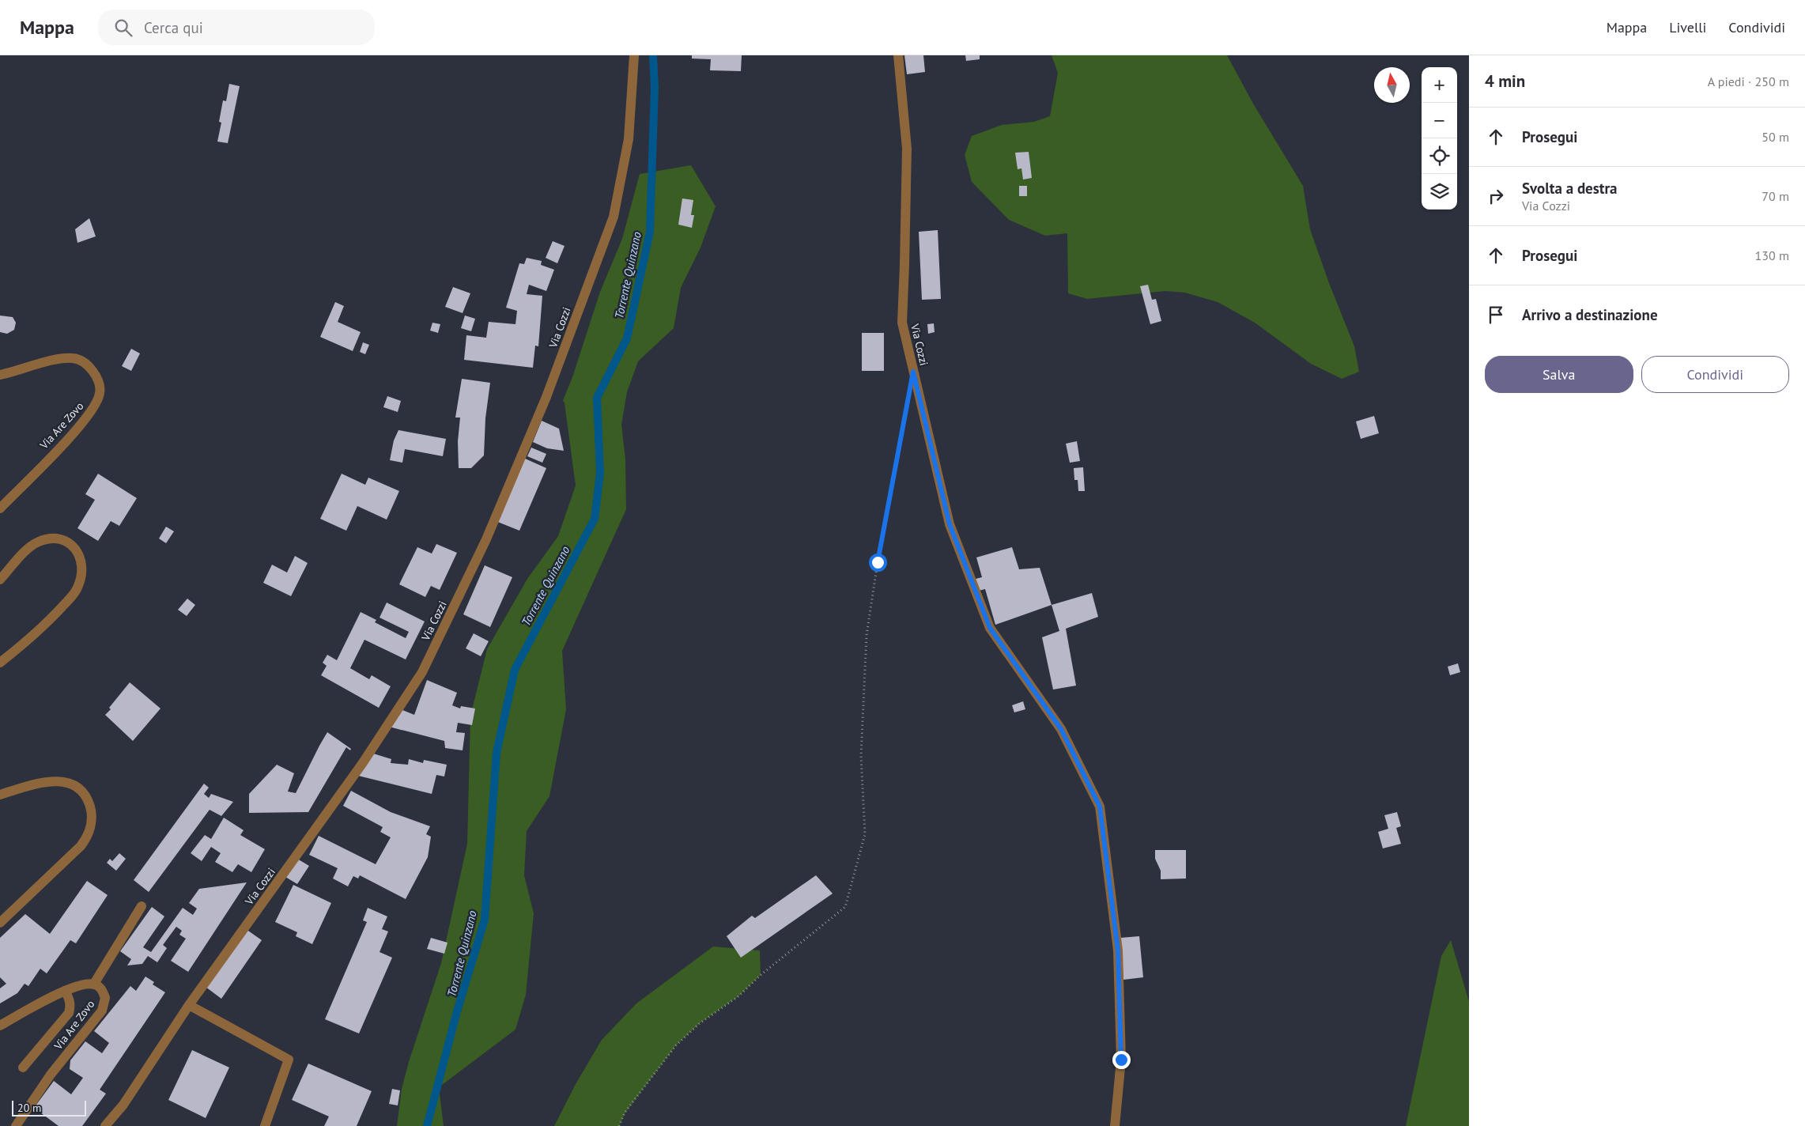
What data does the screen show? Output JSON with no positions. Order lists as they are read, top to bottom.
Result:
{
  "streets": {
    "street": ["Via Cozzi", "Via Are Zovo"]
  },
  "water": ["Torrente Quinzano"],
  "scale_bar": "20 m",
  "north": "top",
  "page": {
    "header": "Mappa",
    "search": "Cerca qui",
    "nav": ["Mappa", "Livelli", "Condividi"],
    "heading": ["4 min", "A piedi · 250 m"],
    "map_buttons": ["+", "−"],
    "list": [
      ["Prosegui", "50 m"],
      ["Svolta a destra", "Via Cozzi", "70 m"],
      ["Prosegui", "130 m"],
      "Arrivo a destinazione"
    ],
    "buttons": ["Salva", "Condividi"],
    "scale": "20 m"
  }
}
